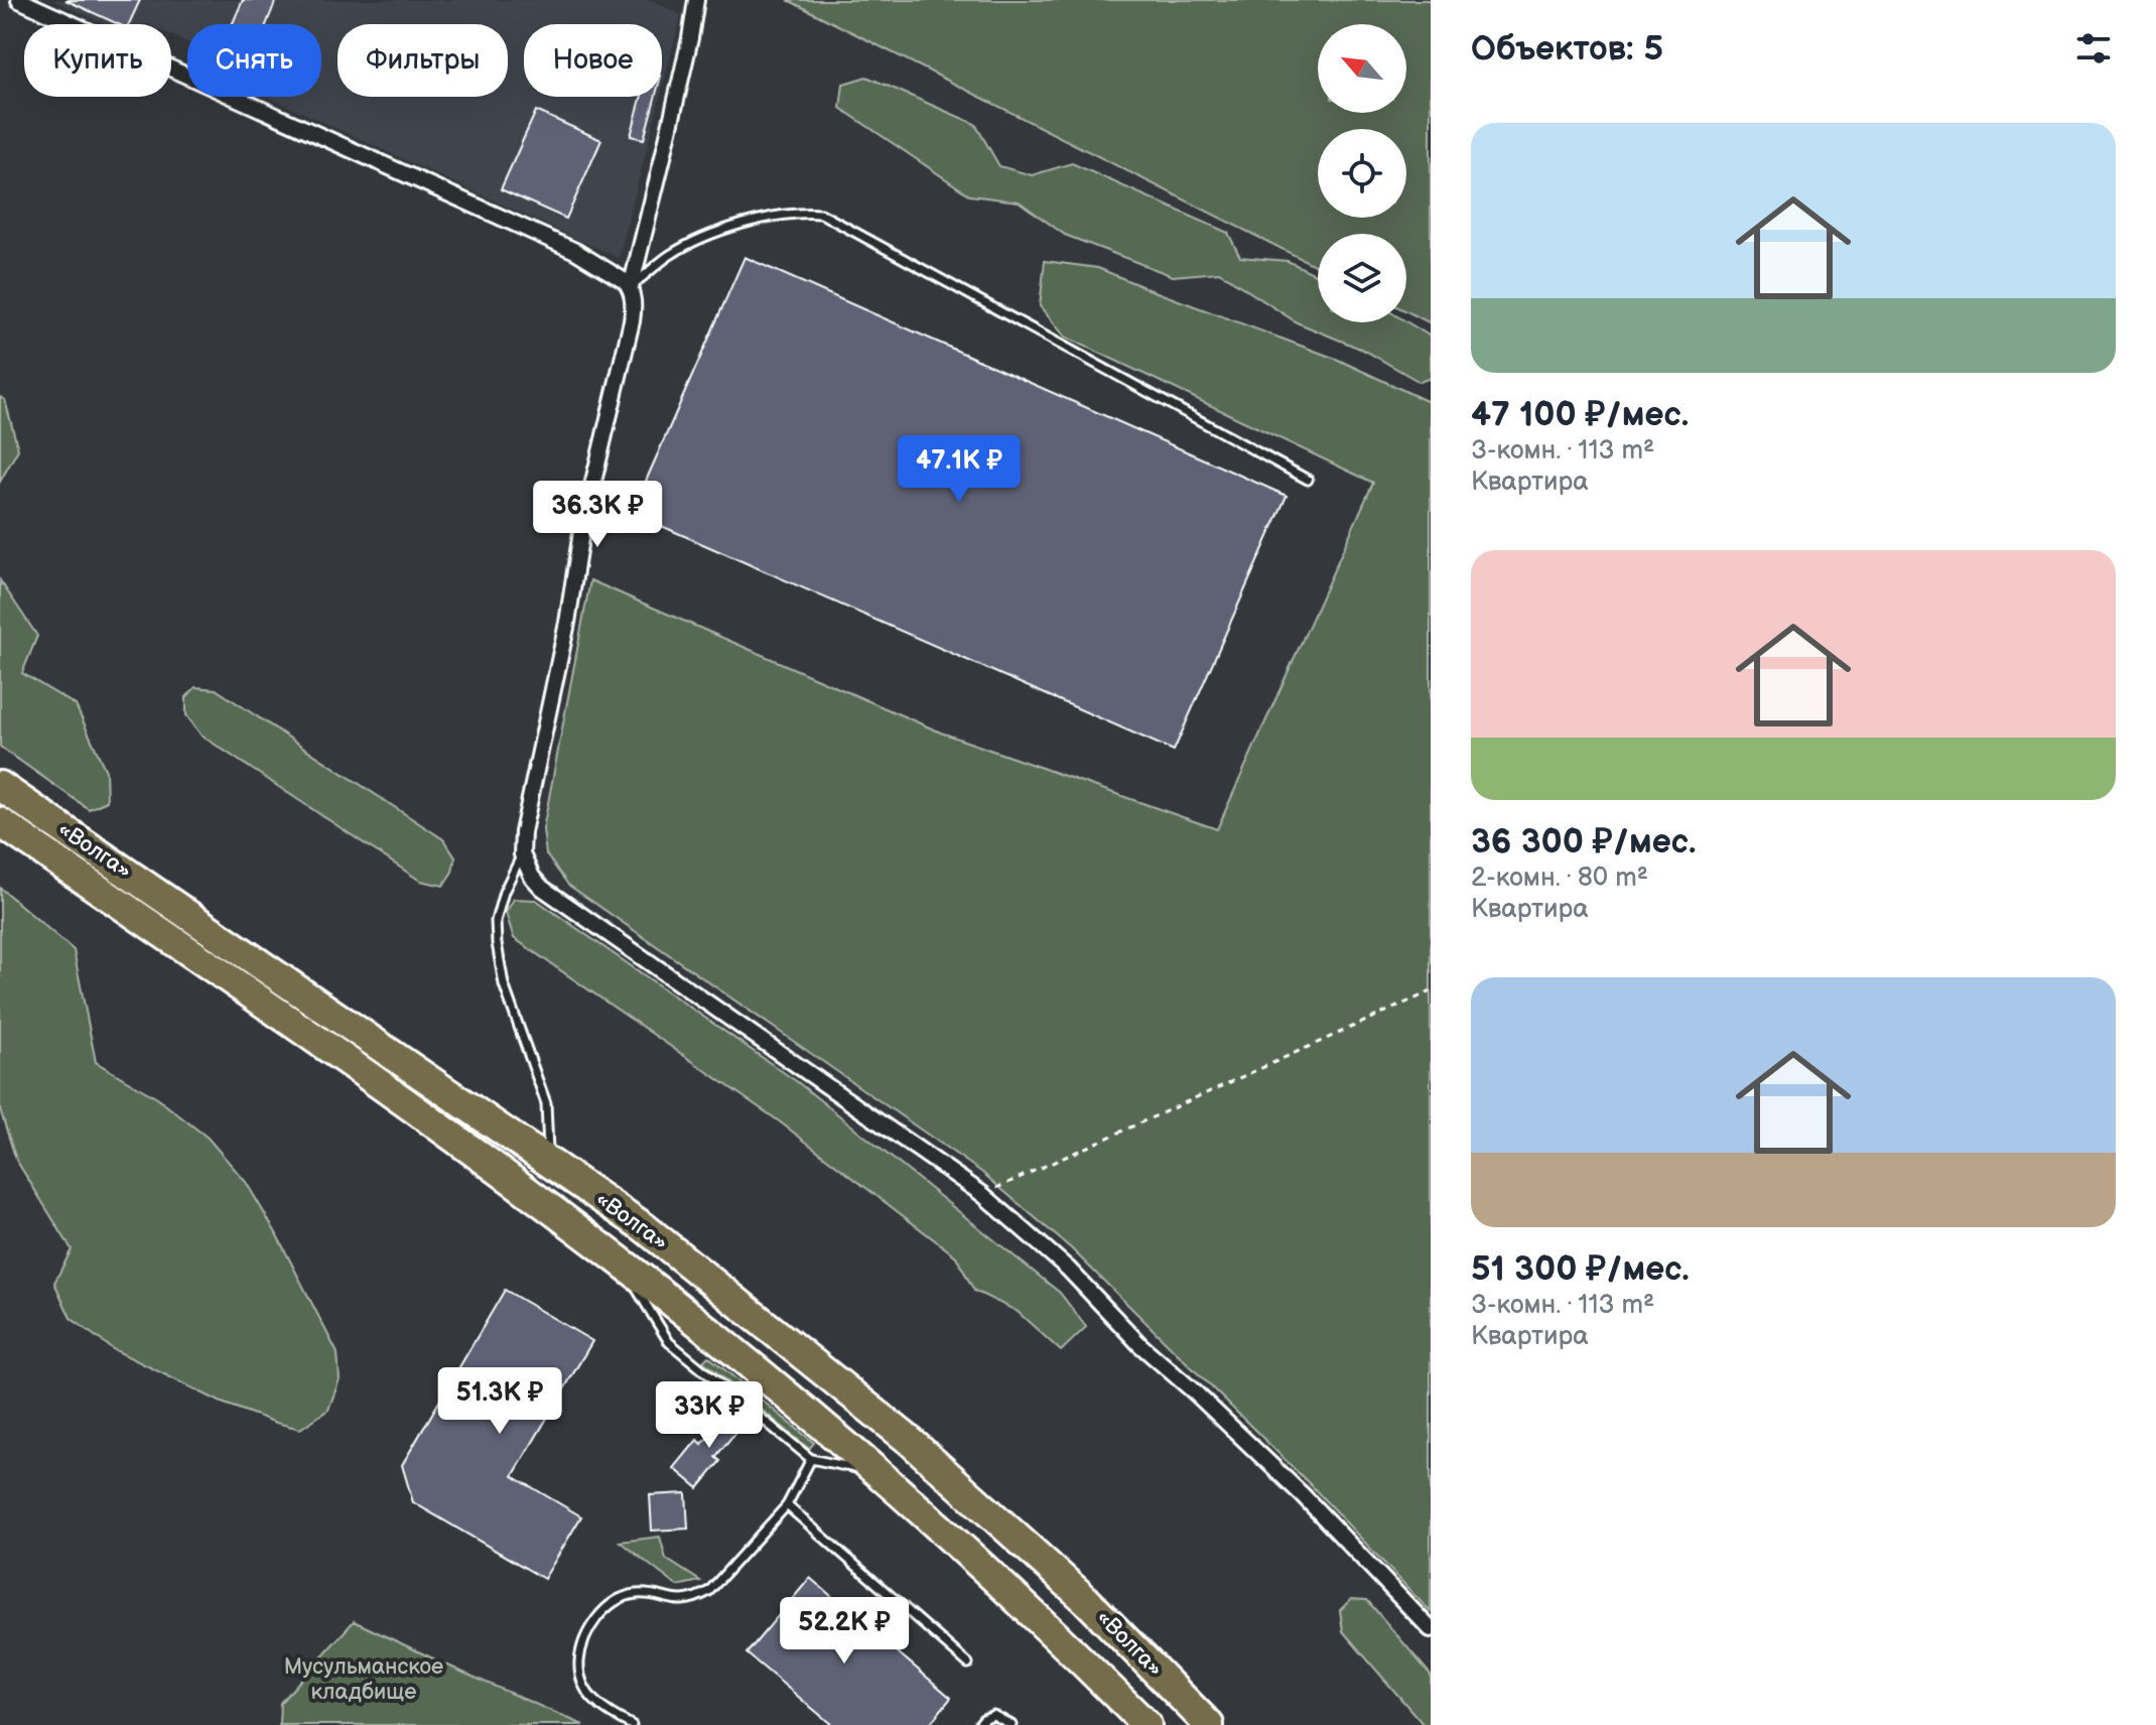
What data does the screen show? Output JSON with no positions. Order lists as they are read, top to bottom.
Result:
{
  "streets": {
    "highway": ["«Волга»"]
  },
  "parks": ["Мусульманское кладбище"],
  "north": "top left",
  "page": {
    "heading": "Объектов: 5",
    "chip": [
      "Купить",
      "Снять",
      "Фильтры",
      "Новое"
    ],
    "list": [
      {
        "name": "47 100 ₽/мес.",
        "note": "3-комн. · 113 m² · Квартира"
      },
      {
        "name": "36 300 ₽/мес.",
        "note": "2-комн. · 80 m² · Квартира"
      },
      {
        "name": "51 300 ₽/мес.",
        "note": "3-комн. · 113 m² · Квартира"
      }
    ],
    "price": [
      "47.1K ₽",
      "36.3K ₽",
      "51.3K ₽",
      "33K ₽",
      "52.2K ₽"
    ]
  }
}
